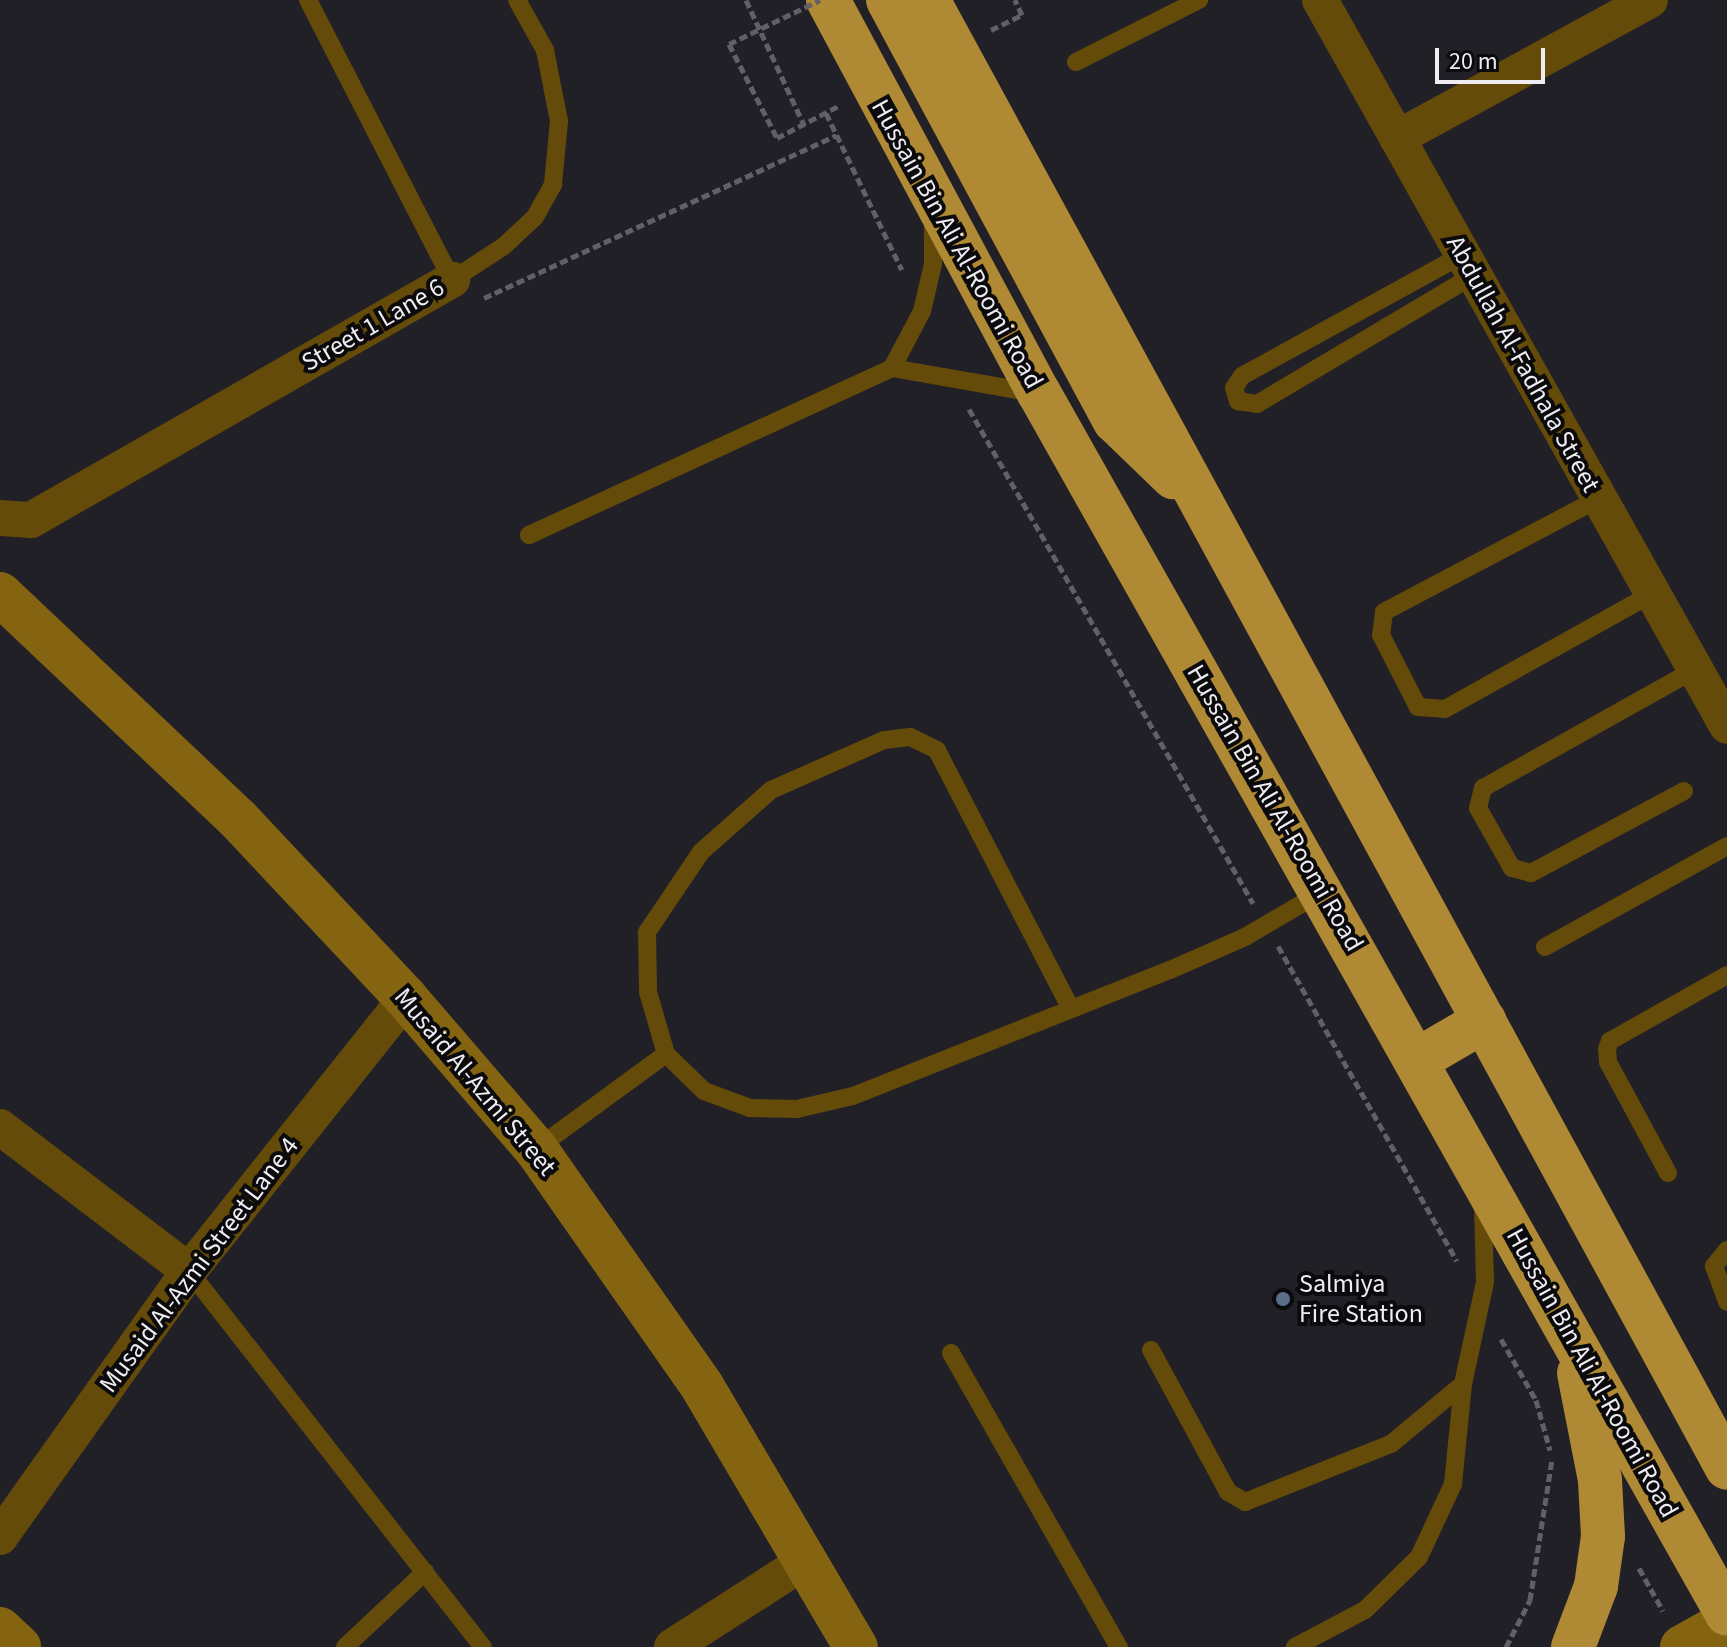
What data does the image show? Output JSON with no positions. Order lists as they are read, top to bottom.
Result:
{
  "streets": {
    "highway": ["Hussain Bin Ali Al-Roomi Road"],
    "street": [
      "Street 1 Lane 6",
      "Abdullah Al-Fadhala Street",
      "Musaid Al-Azmi Street",
      "Musaid Al-Azmi Street Lane 4"
    ]
  },
  "crossings": [
    ["Musaid Al-Azmi Street", "Musaid Al-Azmi Street Lane 4"]
  ],
  "places": ["Salmiya Fire Station"],
  "scale_bar": "20 m"
}
